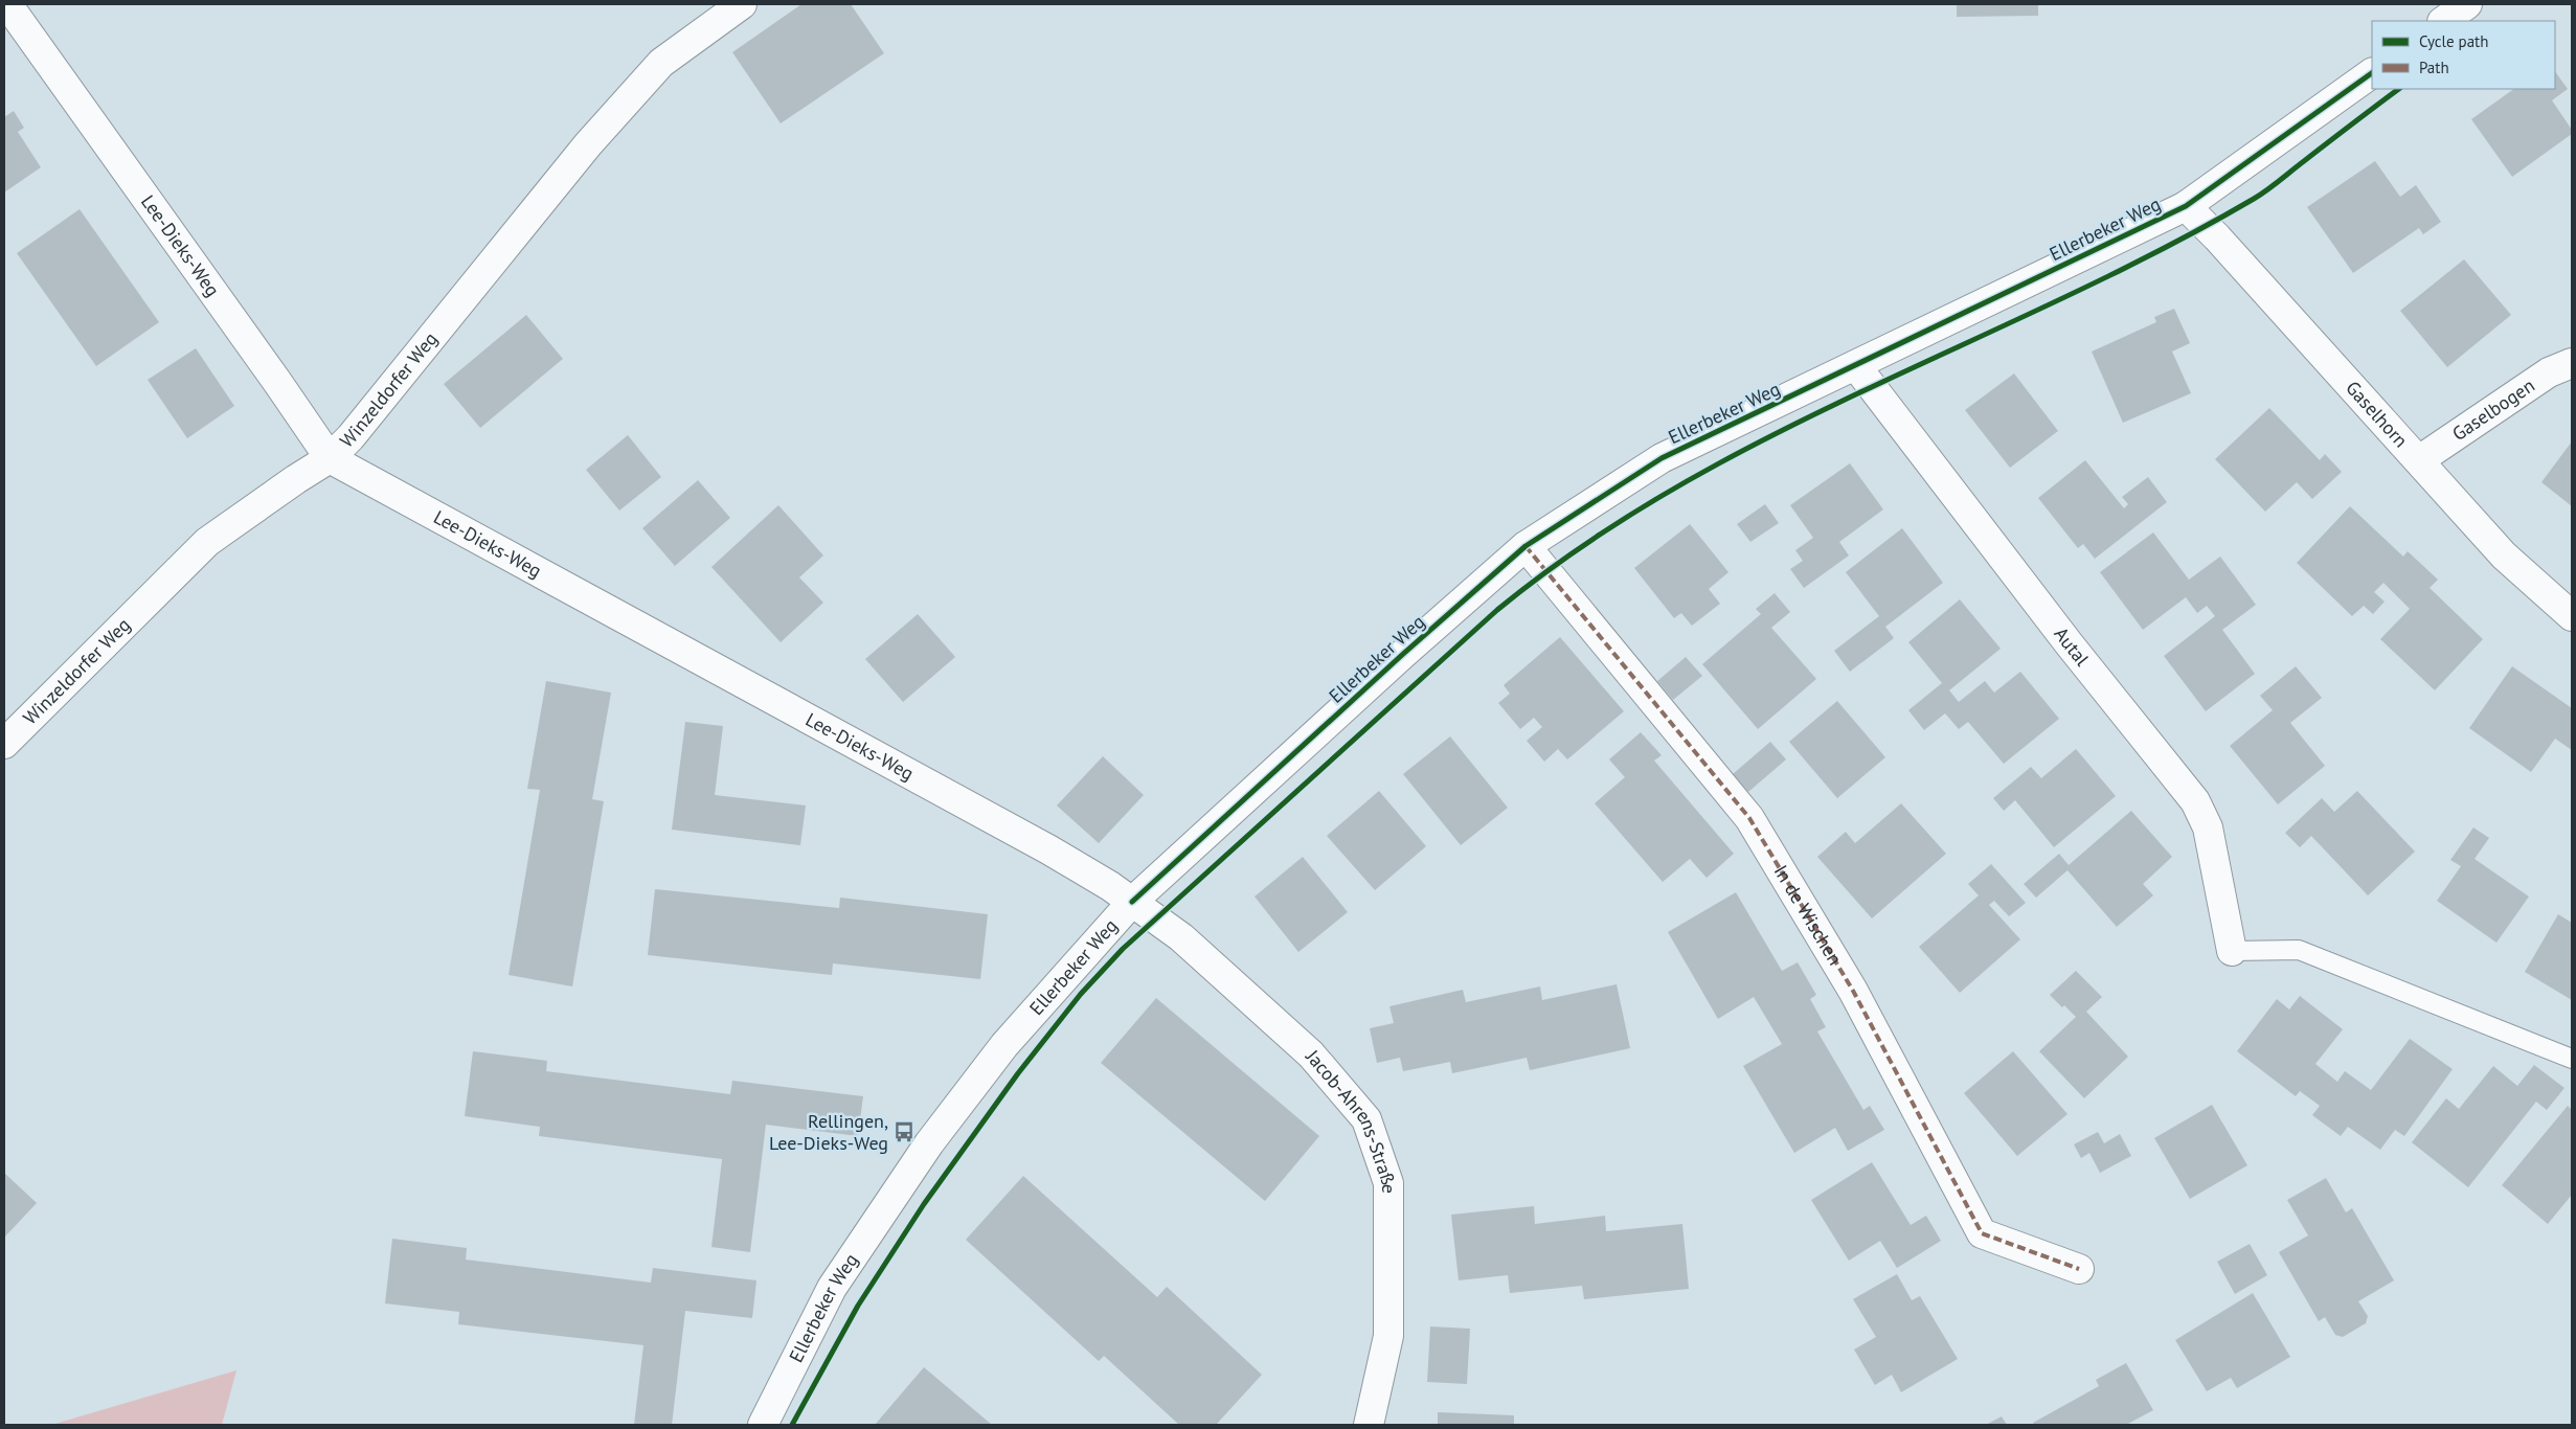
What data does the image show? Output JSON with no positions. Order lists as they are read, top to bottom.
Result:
{
  "streets": {
    "street": [
      "Ellerbeker Weg",
      "Lee-Dieks-Weg",
      "Winzeldorfer Weg",
      "Gaselbogen",
      "Gaselhorn",
      "Autal",
      "In de Wischen",
      "Jacob-Ahrens-Straße"
    ]
  },
  "crossings": [
    ["Ellerbeker Weg", "Lee-Dieks-Weg"],
    ["Ellerbeker Weg", "Gaselhorn"],
    ["Ellerbeker Weg", "Autal"],
    ["Ellerbeker Weg", "In de Wischen"],
    ["Ellerbeker Weg", "Jacob-Ahrens-Straße"],
    ["Lee-Dieks-Weg", "Winzeldorfer Weg"],
    ["Lee-Dieks-Weg", "Jacob-Ahrens-Straße"],
    ["Gaselbogen", "Gaselhorn"]
  ],
  "places": {
    "bus stop": ["Rellingen, Lee-Dieks-Weg"]
  },
  "legend": ["Cycle path", "Path"]
}
